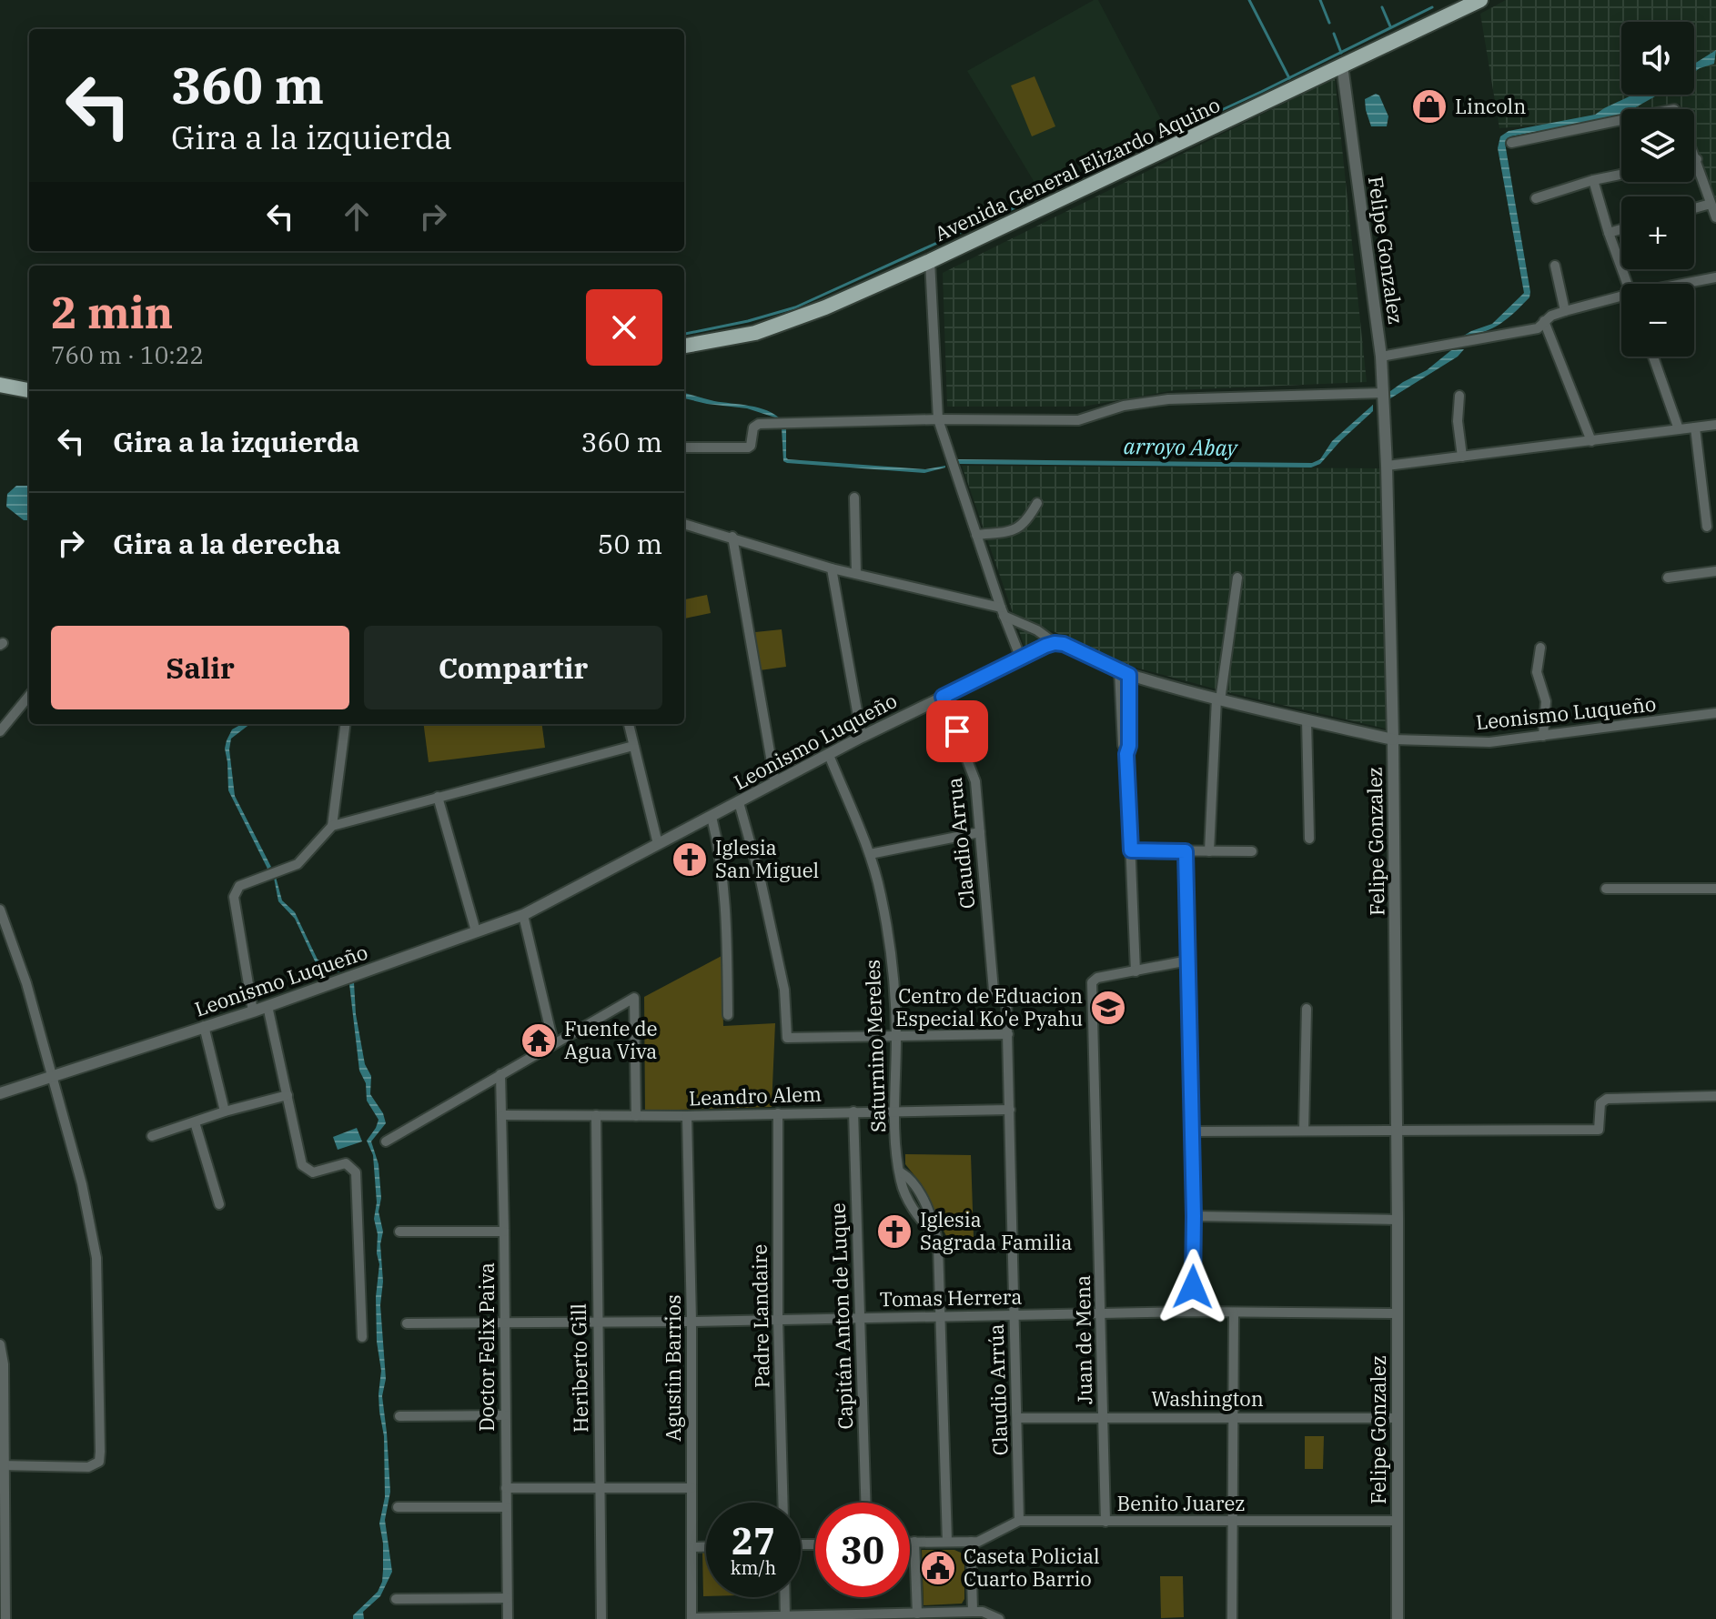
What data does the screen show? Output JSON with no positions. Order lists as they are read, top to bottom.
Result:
{
  "streets": {
    "main road": ["Avenida General Elizardo Aquino"],
    "street": [
      "Felipe Gonzalez",
      "Leonismo Luqueño",
      "Claudio Arrua",
      "Saturnino Mereles",
      "Leandro Alem",
      "Tomas Herrera",
      "Padre Landaire",
      "Capitán Anton de Luque",
      "Juan de Mena",
      "Doctor Felix Paiva",
      "Heriberto Gill",
      "Agustin Barrios",
      "Claudio Arrúa",
      "Washington",
      "Benito Juarez"
    ]
  },
  "crossings": [
    ["Avenida General Elizardo Aquino", "Felipe Gonzalez"],
    ["Felipe Gonzalez", "Leonismo Luqueño"],
    ["Felipe Gonzalez", "Tomas Herrera"],
    ["Felipe Gonzalez", "Washington"],
    ["Felipe Gonzalez", "Benito Juarez"],
    ["Leonismo Luqueño", "Claudio Arrua"],
    ["Leonismo Luqueño", "Saturnino Mereles"],
    ["Saturnino Mereles", "Leandro Alem"],
    ["Saturnino Mereles", "Tomas Herrera"],
    ["Leandro Alem", "Padre Landaire"],
    ["Leandro Alem", "Capitán Anton de Luque"],
    ["Leandro Alem", "Doctor Felix Paiva"],
    ["Leandro Alem", "Heriberto Gill"],
    ["Leandro Alem", "Agustin Barrios"],
    ["Leandro Alem", "Claudio Arrúa"],
    ["Tomas Herrera", "Padre Landaire"],
    ["Tomas Herrera", "Capitán Anton de Luque"],
    ["Tomas Herrera", "Juan de Mena"],
    ["Tomas Herrera", "Doctor Felix Paiva"],
    ["Tomas Herrera", "Heriberto Gill"],
    ["Tomas Herrera", "Agustin Barrios"],
    ["Tomas Herrera", "Claudio Arrúa"],
    ["Juan de Mena", "Washington"],
    ["Juan de Mena", "Benito Juarez"],
    ["Claudio Arrúa", "Washington"],
    ["Claudio Arrúa", "Benito Juarez"]
  ],
  "water": ["arroyo Abay"],
  "places": {
    "shop": ["Lincoln"],
    "church": ["Iglesia San Miguel", "Iglesia Sagrada Familia"],
    "school or university": ["Centro de Eduacion Especial Ko'e Pyahu"],
    "temple": ["Fuente de Agua Viva"],
    "public building": ["Caseta Policial Cuarto Barrio"]
  },
  "page": {
    "map_buttons": ["+", "−"],
    "turn": ["360 m", "Gira a la izquierda"],
    "heading": ["2 min", "760 m · 10:22"],
    "list": [
      {
        "name": "Gira a la izquierda",
        "value": "360 m"
      },
      {
        "name": "Gira a la derecha",
        "value": "50 m"
      }
    ],
    "buttons": ["Salir", "Compartir"],
    "speed": "27 km/h",
    "limit": "30"
  }
}
